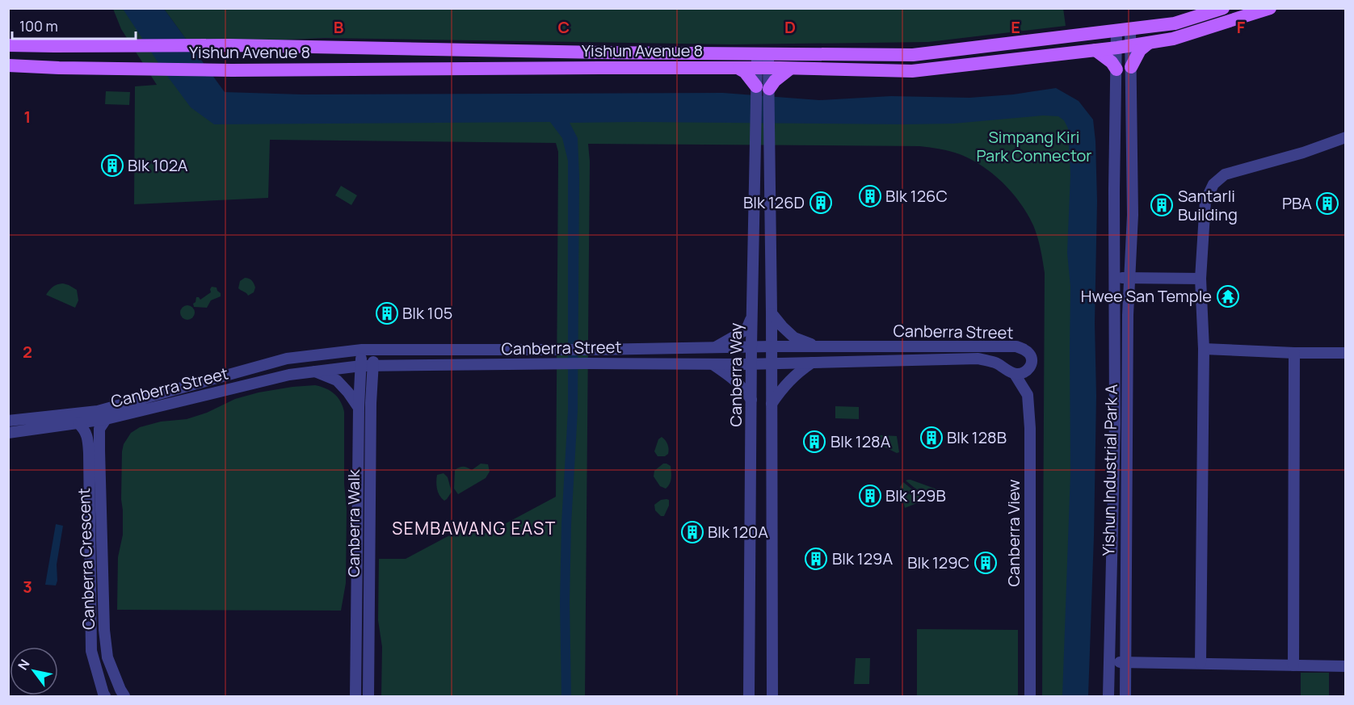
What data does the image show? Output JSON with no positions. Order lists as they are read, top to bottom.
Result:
{
  "streets": {
    "main road": ["Yishun Avenue 8"],
    "street": [
      "Canberra Street",
      "Canberra Way",
      "Yishun Industrial Park A",
      "Canberra Walk",
      "Canberra View",
      "Canberra Crescent"
    ]
  },
  "crossings": [
    ["Yishun Avenue 8", "Canberra Way"],
    ["Yishun Avenue 8", "Yishun Industrial Park A"],
    ["Canberra Street", "Canberra Way"],
    ["Canberra Street", "Canberra Walk"],
    ["Canberra Street", "Canberra View"],
    ["Canberra Street", "Canberra Crescent"]
  ],
  "districts": ["SEMBAWANG EAST"],
  "parks": ["Simpang Kiri Park Connector"],
  "places": {
    "building": [
      "Blk 102A",
      "Blk 126C",
      "Blk 126D",
      "PBA",
      "Santarli Building",
      "Blk 105",
      "Blk 128B",
      "Blk 128A",
      "Blk 129B",
      "Blk 120A",
      "Blk 129A",
      "Blk 129C"
    ],
    "temple": ["Hwee San Temple"]
  },
  "scale_bar": "100 m",
  "north": "top left",
  "grid": {
    "columns": [
      "B",
      "C",
      "D",
      "E",
      "F"
    ],
    "rows": ["1", "2", "3"]
  }
}
